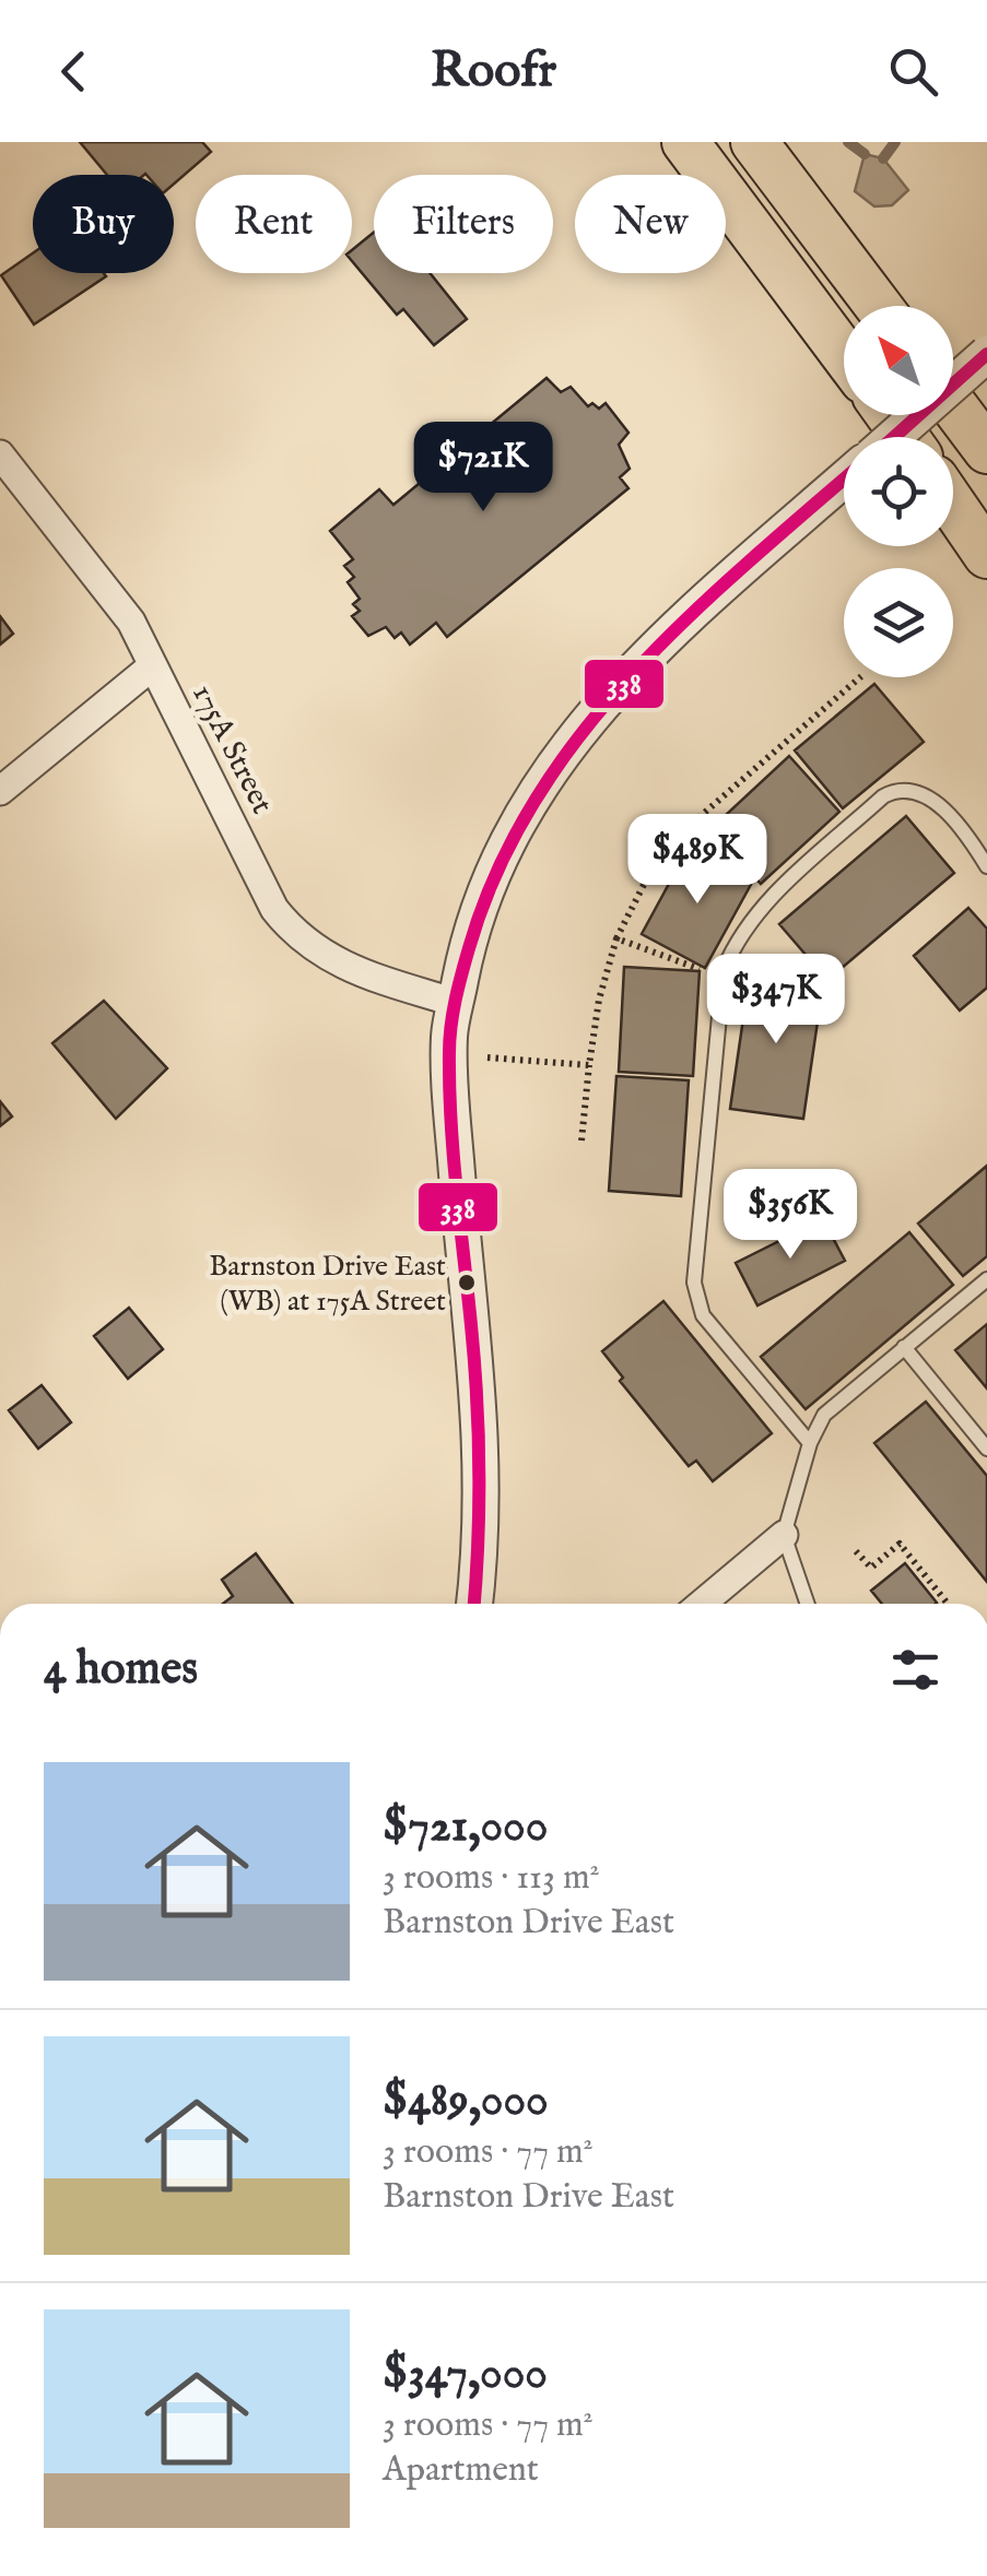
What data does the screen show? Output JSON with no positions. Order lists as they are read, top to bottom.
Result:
{
  "streets": {
    "street": ["175A Street"]
  },
  "places": ["Barnston Drive East (WB) at 175A Street"],
  "lines": ["transit line 338"],
  "north": "top left",
  "page": {
    "header": "Roofr",
    "chip": [
      "Buy",
      "Rent",
      "Filters",
      "New"
    ],
    "price": [
      "$721K",
      "$489K",
      "$347K",
      "$356K"
    ],
    "heading": "4 homes",
    "list": [
      {
        "name": "$721,000",
        "note": "3 rooms · 113 m² · Barnston Drive East"
      },
      {
        "name": "$489,000",
        "note": "3 rooms · 77 m² · Barnston Drive East"
      },
      {
        "name": "$347,000",
        "note": "3 rooms · 77 m² · Apartment"
      }
    ]
  }
}
